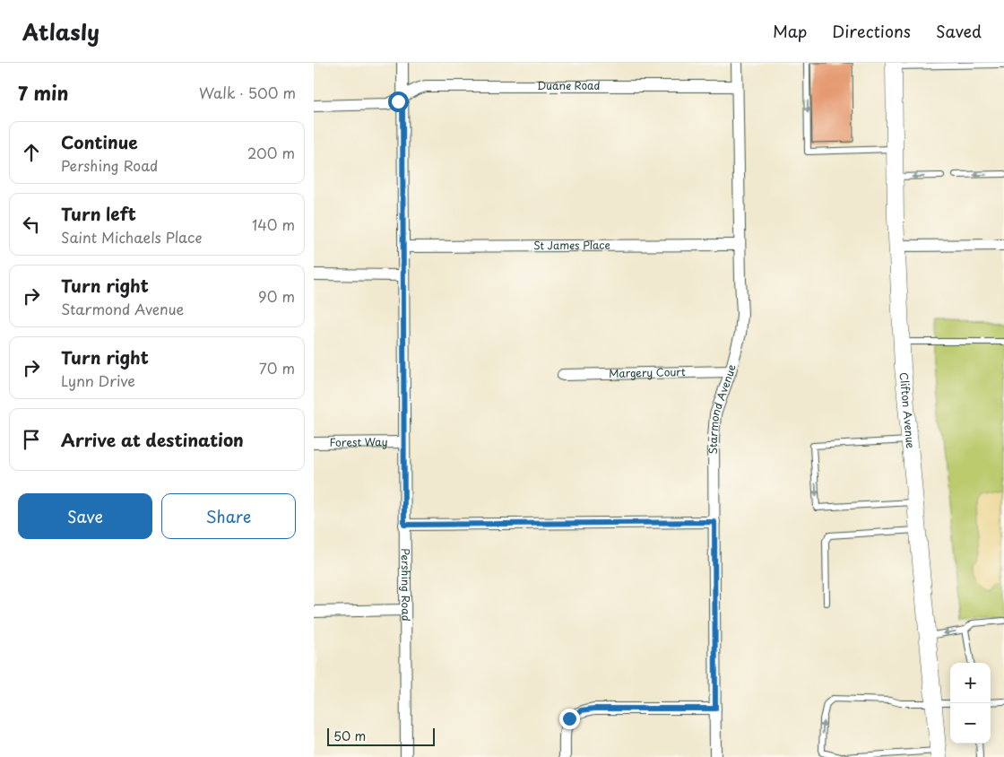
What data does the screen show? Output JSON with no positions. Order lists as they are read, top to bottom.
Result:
{
  "streets": {
    "main road": ["Clifton Avenue"],
    "street": [
      "Duane Road",
      "St James Place",
      "Margery Court",
      "Starmond Avenue",
      "Forest Way",
      "Pershing Road"
    ]
  },
  "crossings": [
    ["Duane Road", "Starmond Avenue"],
    ["Duane Road", "Pershing Road"],
    ["St James Place", "Starmond Avenue"],
    ["St James Place", "Pershing Road"],
    ["Margery Court", "Starmond Avenue"],
    ["Forest Way", "Pershing Road"]
  ],
  "scale_bar": "50 m",
  "page": {
    "header": "Atlasly",
    "nav": ["Map", "Directions", "Saved"],
    "heading": ["7 min", "Walk · 500 m"],
    "list": [
      ["Continue", "Pershing Road", "200 m"],
      ["Turn left", "Saint Michaels Place", "140 m"],
      ["Turn right", "Starmond Avenue", "90 m"],
      ["Turn right", "Lynn Drive", "70 m"],
      "Arrive at destination"
    ],
    "buttons": ["Save", "Share"],
    "map_buttons": ["+", "−"],
    "scale": "50 m"
  }
}
